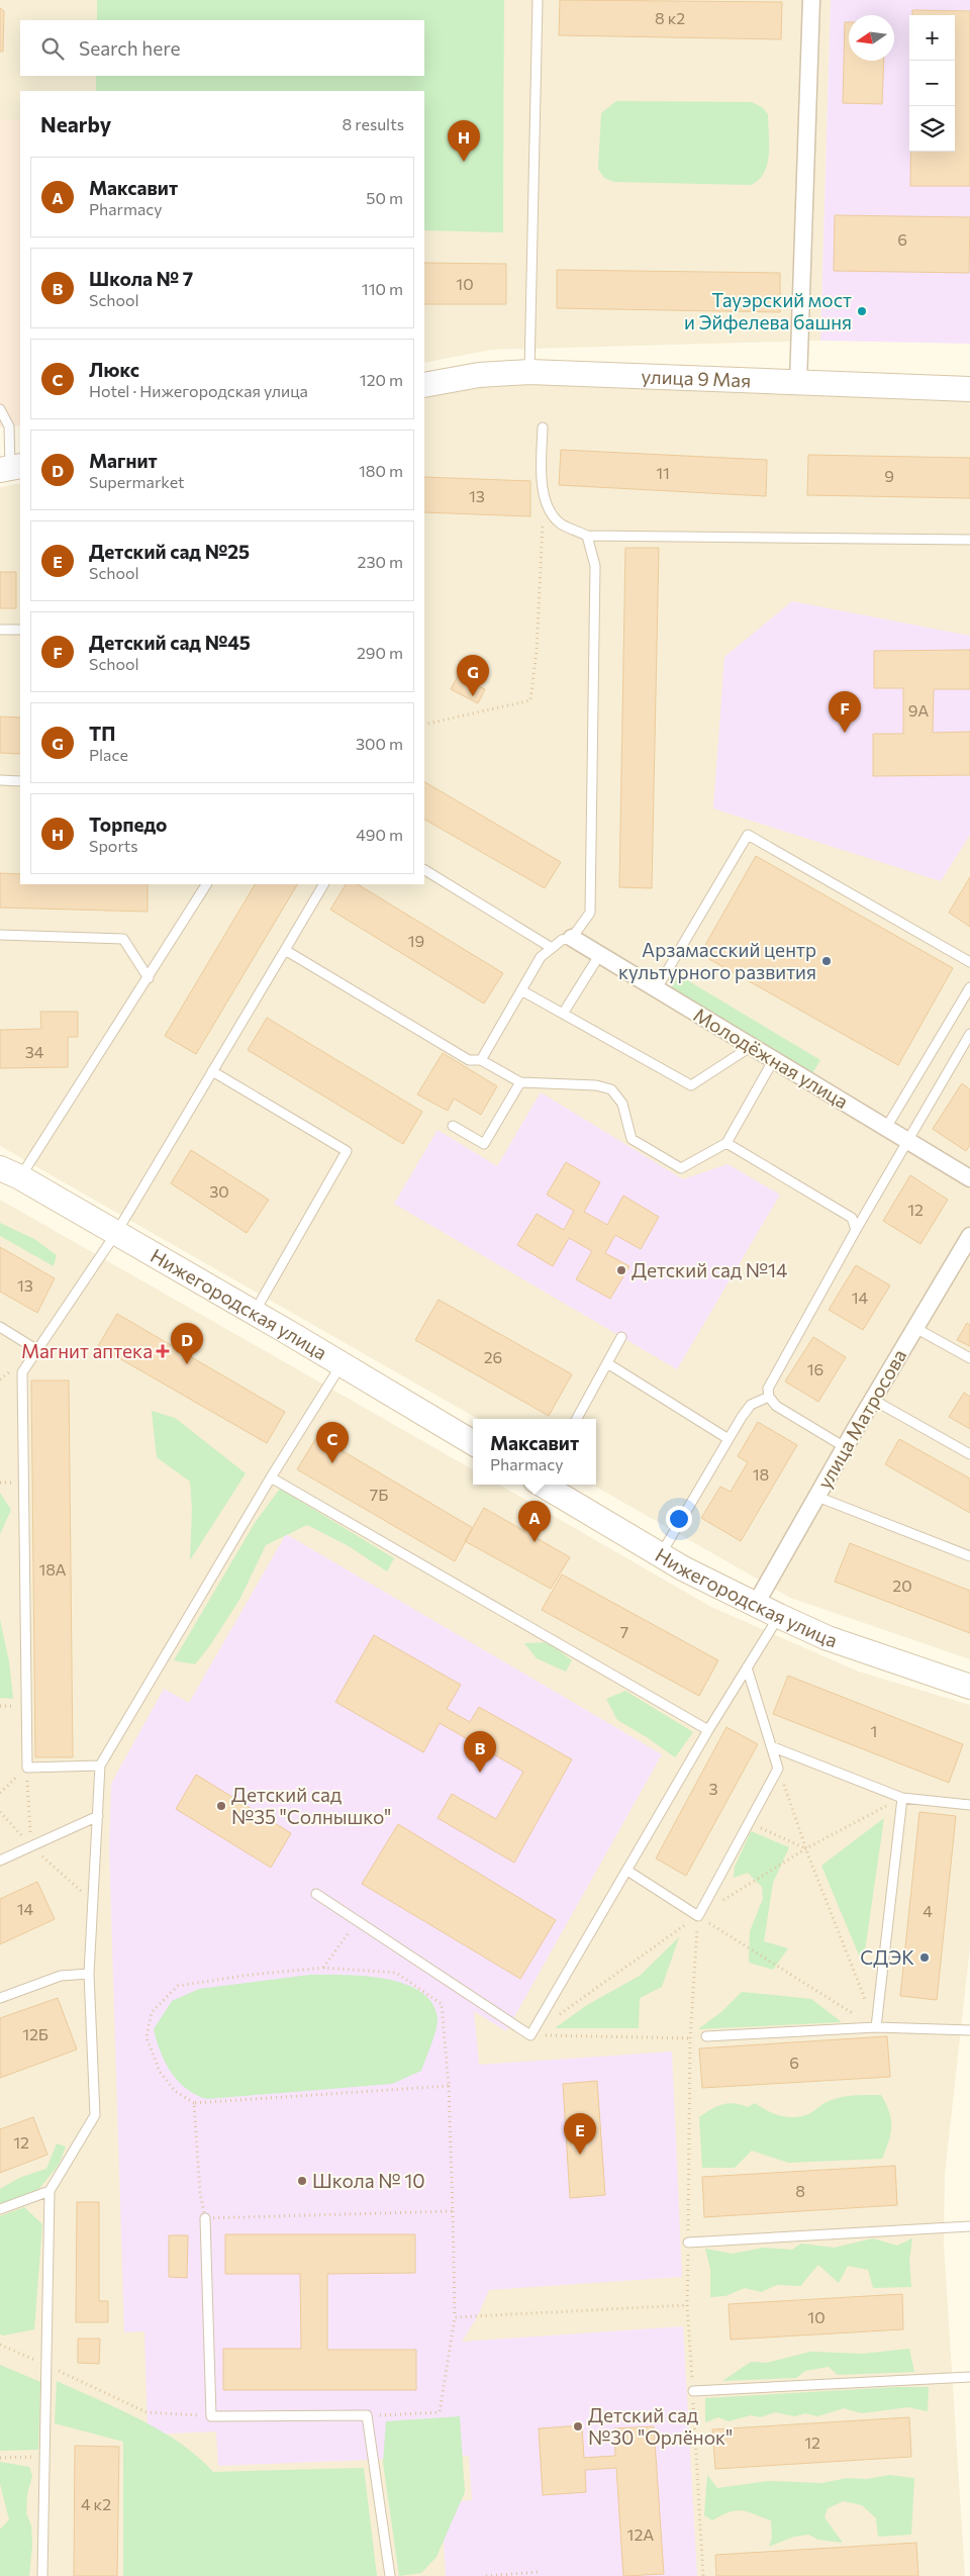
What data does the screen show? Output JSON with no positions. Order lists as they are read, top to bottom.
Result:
{
  "streets": {
    "street": [
      "улица 9 Мая",
      "Молодёжная улица",
      "Нижегородская улица",
      "улица Матросова"
    ]
  },
  "crossings": [
    ["Нижегородская улица", "улица Матросова"]
  ],
  "places": {
    "other": [
      "Тауэрский мост и Эйфелева башня",
      "Арзамасский центр культурного развития",
      "Детский сад №14",
      "Детский сад №35 \"Солнышко\"",
      "СДЭК",
      "Школа № 10",
      "Детский сад №30 \"Орлёнок\""
    ],
    "health": ["Магнит аптека"]
  },
  "house_numbers": [
    "8 к2",
    "6",
    "10",
    "11",
    "9",
    "13",
    "9А",
    "19",
    "34",
    "30",
    "12",
    "13",
    "14",
    "26",
    "16",
    "18",
    "7Б",
    "18А",
    "20",
    "7",
    "1",
    "3",
    "14",
    "4",
    "12Б",
    "6",
    "12",
    "8",
    "10",
    "12",
    "4 к2",
    "12А"
  ],
  "north": "left",
  "page": {
    "map_buttons": ["+", "−"],
    "search": "Search here",
    "heading": ["Nearby", "8 results"],
    "pins": [
      "H",
      "G",
      "F",
      "D",
      "C",
      "A",
      "B",
      "E"
    ],
    "list": [
      {
        "mark": "A",
        "name": "Максавит",
        "note": "Pharmacy",
        "value": "50 m"
      },
      {
        "mark": "B",
        "name": "Школа № 7",
        "note": "School",
        "value": "110 m"
      },
      {
        "mark": "C",
        "name": "Люкс",
        "note": "Hotel · Нижегородская улица",
        "value": "120 m"
      },
      {
        "mark": "D",
        "name": "Магнит",
        "note": "Supermarket",
        "value": "180 m"
      },
      {
        "mark": "E",
        "name": "Детский сад №25",
        "note": "School",
        "value": "230 m"
      },
      {
        "mark": "F",
        "name": "Детский сад №45",
        "note": "School",
        "value": "290 m"
      },
      {
        "mark": "G",
        "name": "ТП",
        "note": "Place",
        "value": "300 m"
      },
      {
        "mark": "H",
        "name": "Торпедо",
        "note": "Sports",
        "value": "490 m"
      }
    ],
    "popup": ["Максавит", "Pharmacy"]
  }
}
